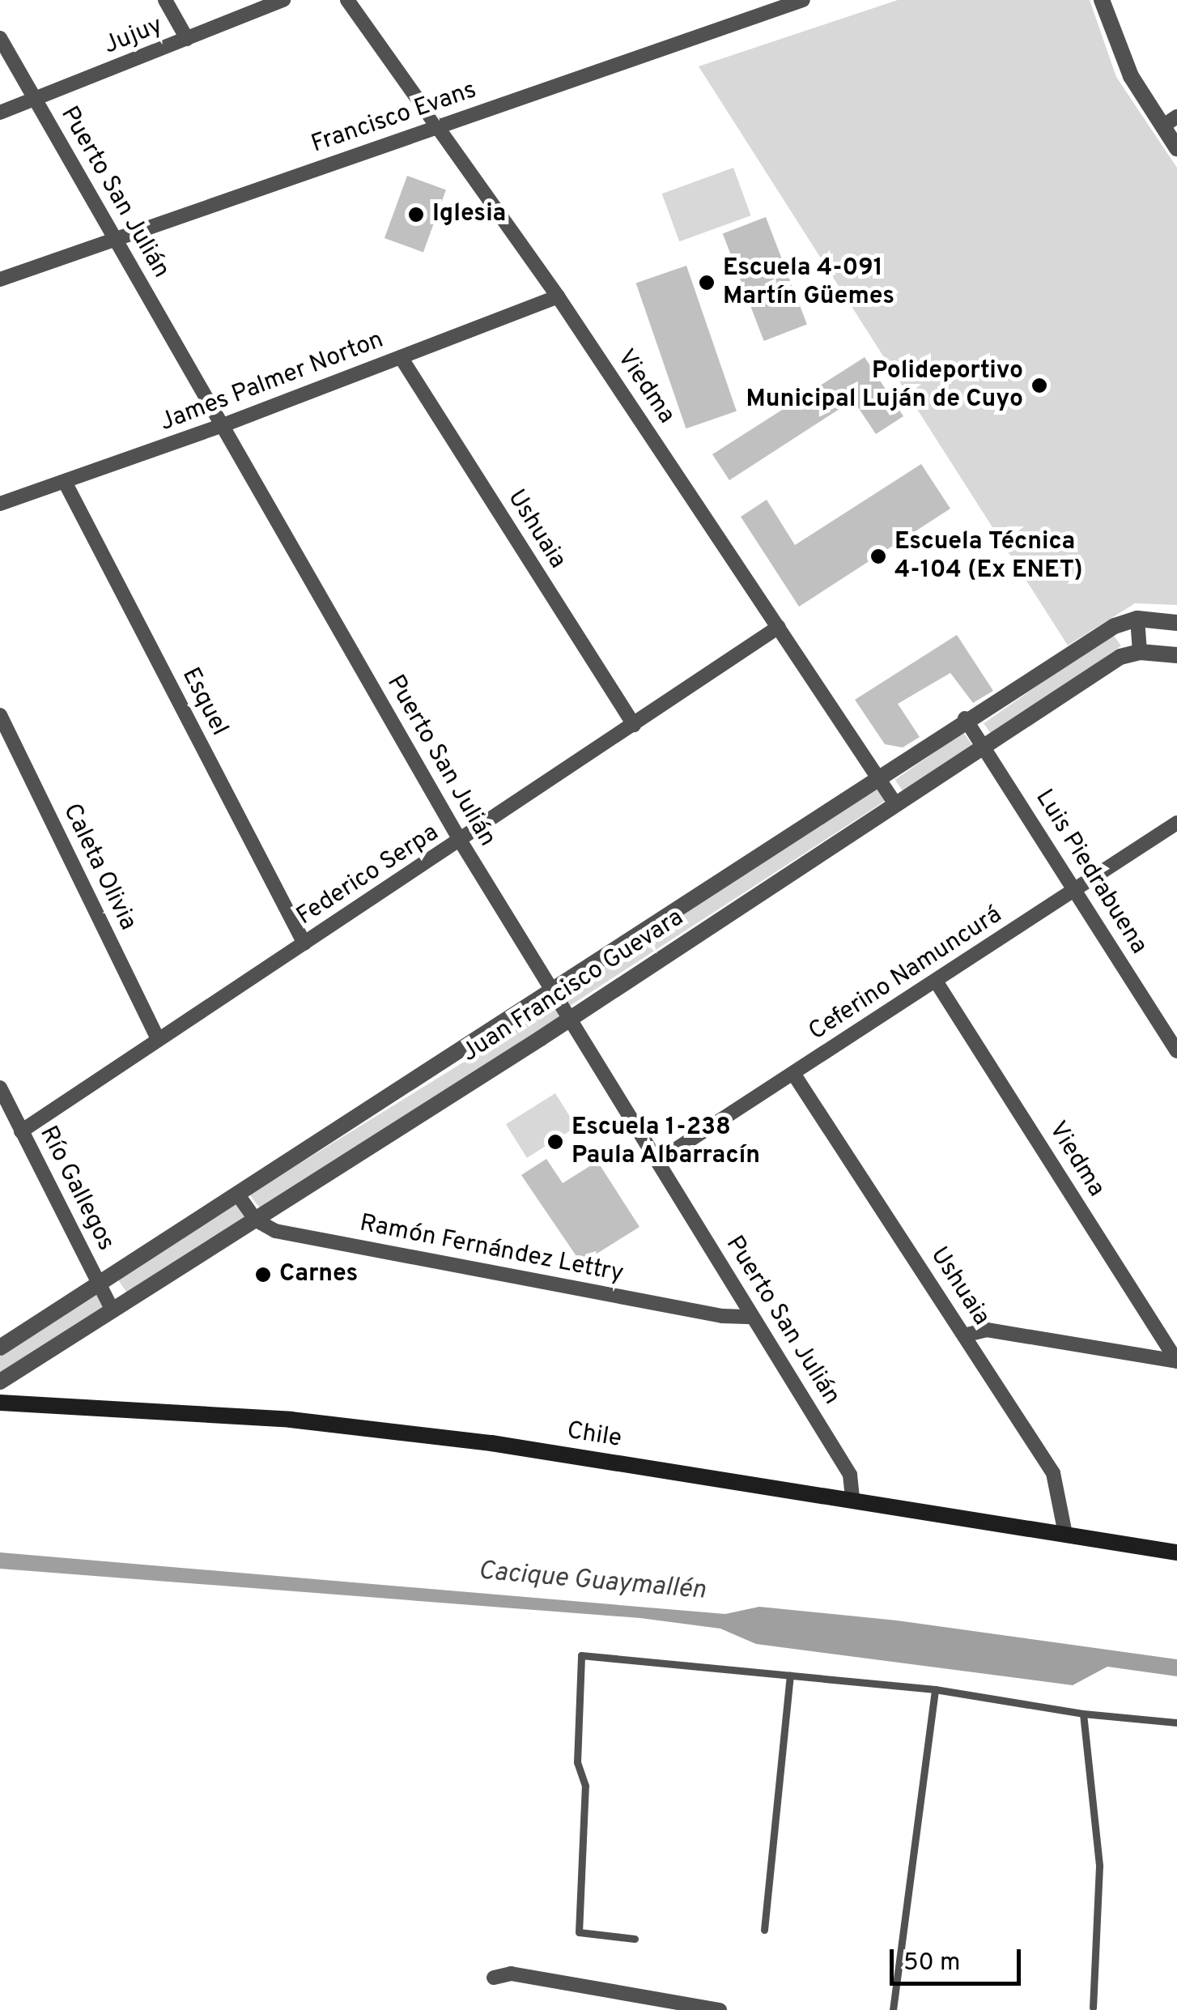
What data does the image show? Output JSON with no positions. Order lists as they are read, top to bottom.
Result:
{
  "streets": {
    "main road": ["Chile"],
    "street": [
      "Jujuy",
      "Francisco Evans",
      "Puerto San Julián",
      "James Palmer Norton",
      "Viedma",
      "Ushuaia",
      "Esquel",
      "Caleta Olivia",
      "Luis Piedrabuena",
      "Federico Serpa",
      "Ceferino Namuncurá",
      "Juan Francisco Guevara",
      "Río Gallegos",
      "Ramón Fernández Lettry"
    ]
  },
  "crossings": [
    ["Jujuy", "Puerto San Julián"],
    ["Francisco Evans", "Puerto San Julián"],
    ["Francisco Evans", "Viedma"],
    ["Puerto San Julián", "James Palmer Norton"],
    ["Puerto San Julián", "Federico Serpa"],
    ["Puerto San Julián", "Ceferino Namuncurá"],
    ["Puerto San Julián", "Juan Francisco Guevara"],
    ["Puerto San Julián", "Ramón Fernández Lettry"],
    ["Puerto San Julián", "Chile"],
    ["James Palmer Norton", "Viedma"],
    ["James Palmer Norton", "Ushuaia"],
    ["James Palmer Norton", "Esquel"],
    ["Viedma", "Federico Serpa"],
    ["Viedma", "Ceferino Namuncurá"],
    ["Viedma", "Juan Francisco Guevara"],
    ["Ushuaia", "Federico Serpa"],
    ["Ushuaia", "Ceferino Namuncurá"],
    ["Ushuaia", "Chile"],
    ["Esquel", "Federico Serpa"],
    ["Caleta Olivia", "Federico Serpa"],
    ["Luis Piedrabuena", "Ceferino Namuncurá"],
    ["Luis Piedrabuena", "Juan Francisco Guevara"],
    ["Federico Serpa", "Río Gallegos"],
    ["Juan Francisco Guevara", "Río Gallegos"],
    ["Juan Francisco Guevara", "Ramón Fernández Lettry"]
  ],
  "water": ["Cacique Guaymallén"],
  "places": [
    "Iglesia",
    "Escuela 4-091 Martín Güemes",
    "Polideportivo Municipal Luján de Cuyo",
    "Escuela Técnica 4-104 (Ex ENET)",
    "Escuela 1-238 Paula Albarracín",
    "Carnes"
  ],
  "scale_bar": "50 m"
}
